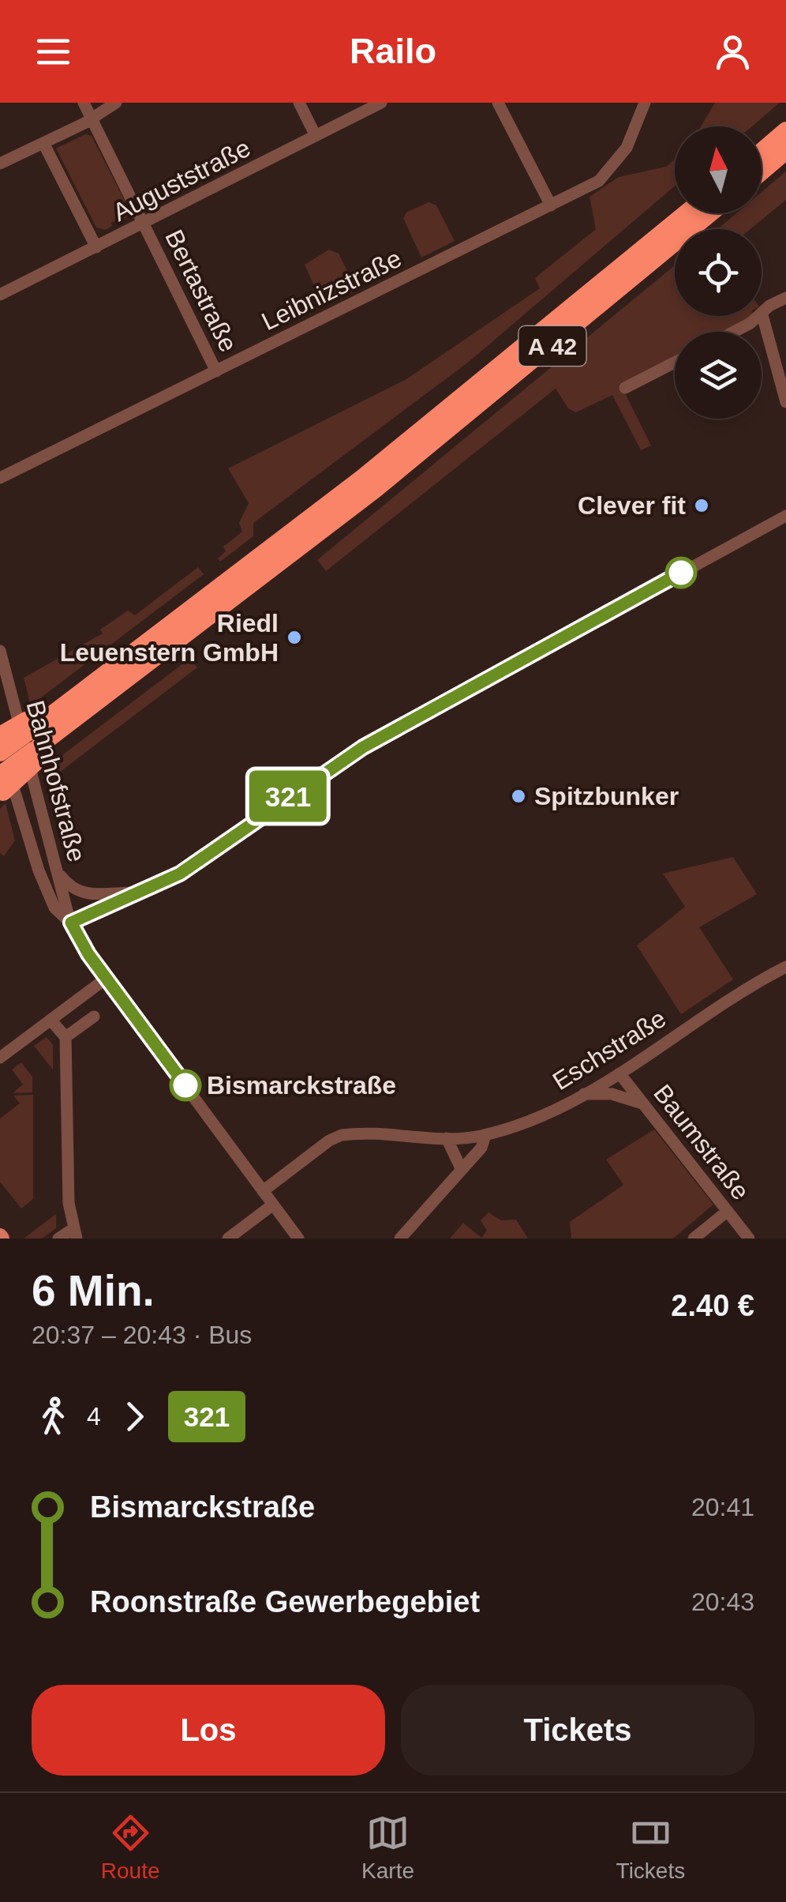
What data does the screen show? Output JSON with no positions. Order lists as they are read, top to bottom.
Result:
{
  "streets": {
    "highway": ["A 42"],
    "street": [
      "Auguststraße",
      "Leibnizstraße",
      "Bertastraße",
      "Bahnhofstraße",
      "Eschstraße",
      "Baumstraße"
    ]
  },
  "crossings": [
    ["Auguststraße", "Bertastraße"],
    ["Leibnizstraße", "Bertastraße"],
    ["Bahnhofstraße", "Eschstraße"],
    ["Eschstraße", "Baumstraße"]
  ],
  "places": [
    "Clever fit",
    "Riedl Leuenstern GmbH",
    "Spitzbunker",
    "Bismarckstraße"
  ],
  "lines": ["bus line 321"],
  "north": "top",
  "page": {
    "header": "Railo",
    "on_map": "321",
    "heading": ["6 Min.", "20:37 – 20:43 · Bus", "2.40 €"],
    "legs": ["4", "321"],
    "list": [
      {
        "name": "Bismarckstraße",
        "value": "20:41"
      },
      {
        "name": "Roonstraße Gewerbegebiet",
        "value": "20:43"
      }
    ],
    "buttons": ["Los", "Tickets"],
    "tabs": ["Route", "Karte", "Tickets"]
  }
}
